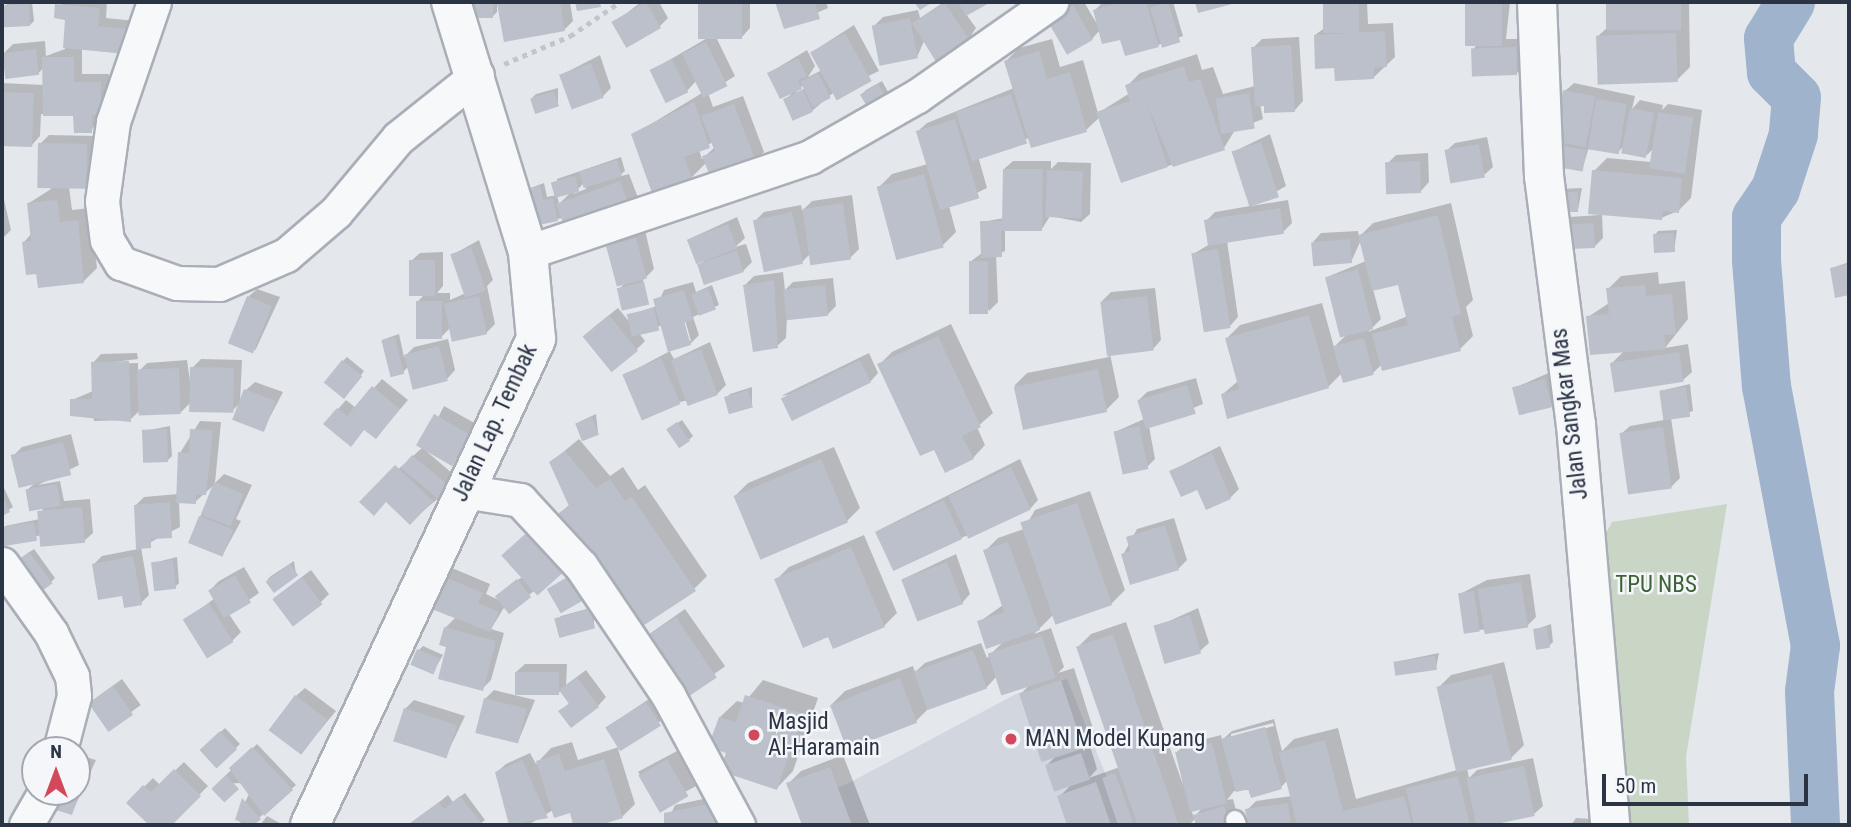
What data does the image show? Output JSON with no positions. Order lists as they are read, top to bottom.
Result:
{
  "streets": {
    "street": ["Jalan Sangkar Mas", "Jalan Lap. Tembak"]
  },
  "parks": ["TPU NBS"],
  "places": ["Masjid Al-Haramain", "MAN Model Kupang"],
  "scale_bar": "50 m",
  "north": "top"
}
